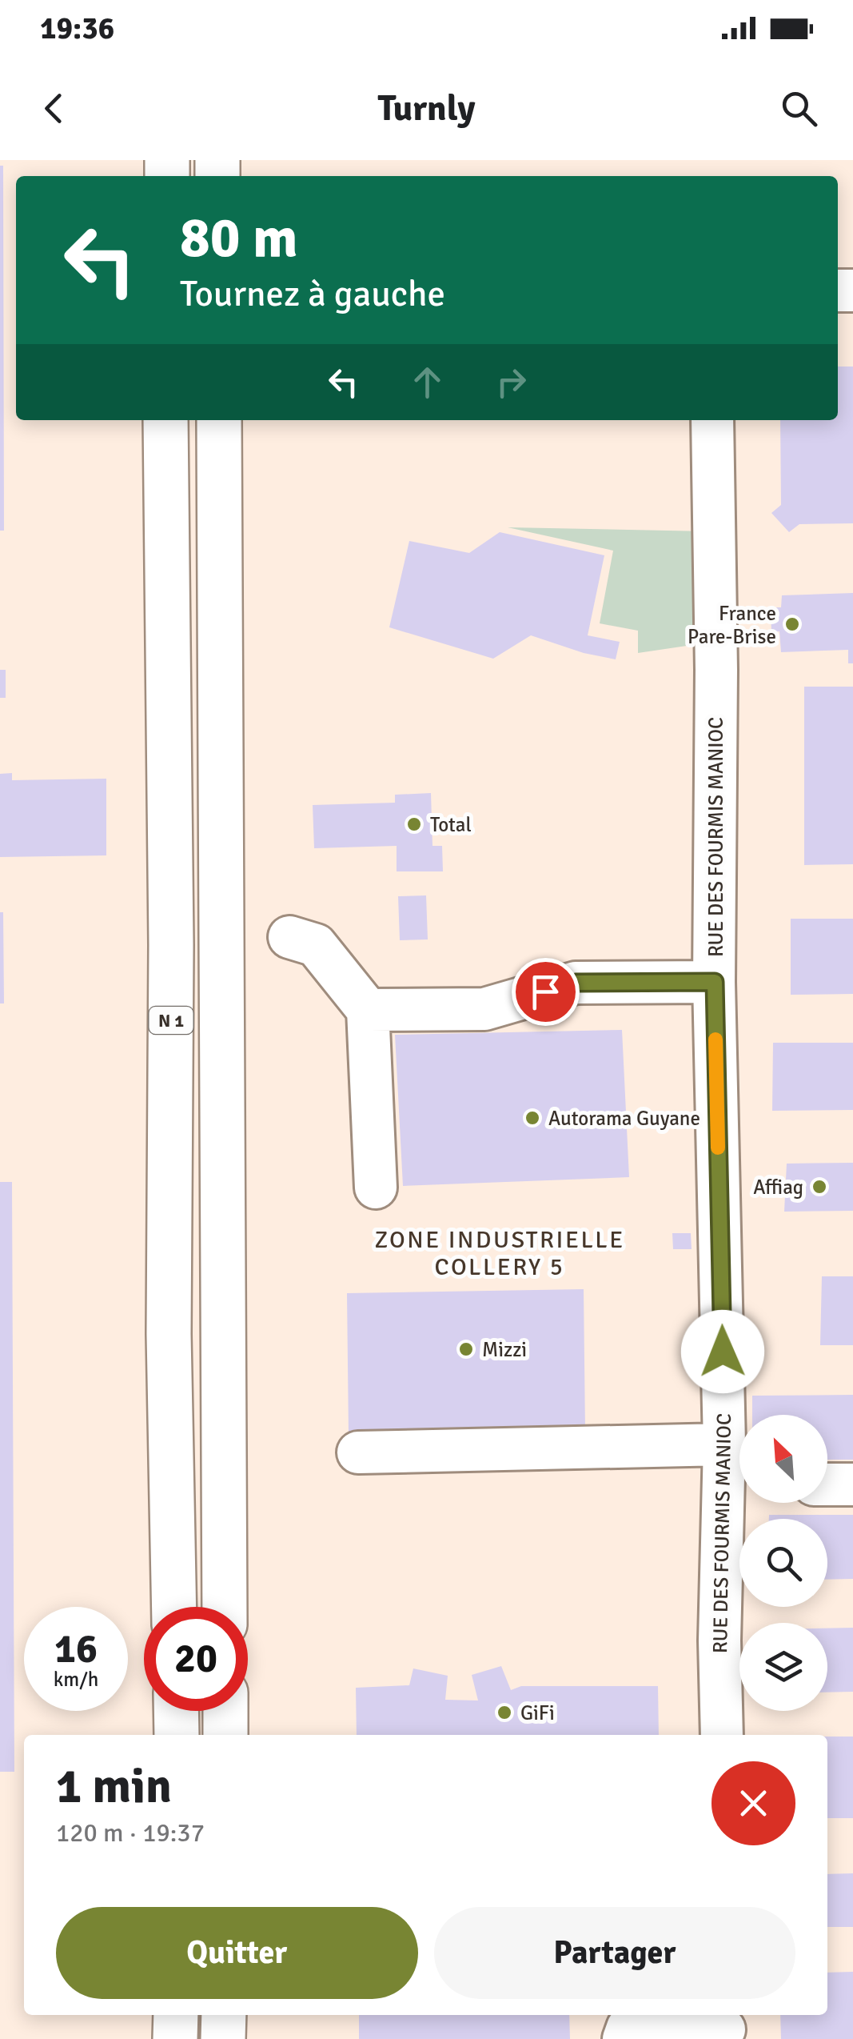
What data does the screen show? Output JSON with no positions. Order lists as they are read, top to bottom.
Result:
{
  "streets": {
    "main road": ["N 1"],
    "lane": ["RUE DES FOURMIS MANIOC"]
  },
  "districts": ["ZONE INDUSTRIELLE COLLERY 5"],
  "places": [
    "France Pare-Brise",
    "Total",
    "Autorama Guyane",
    "Affiag",
    "Mizzi",
    "GiFi"
  ],
  "north": "top left",
  "page": {
    "status": "19:36",
    "header": "Turnly",
    "turn": ["80 m", "Tournez à gauche"],
    "speed": "16 km/h",
    "limit": "20",
    "heading": ["1 min", "120 m · 19:37"],
    "buttons": ["Quitter", "Partager"]
  }
}
